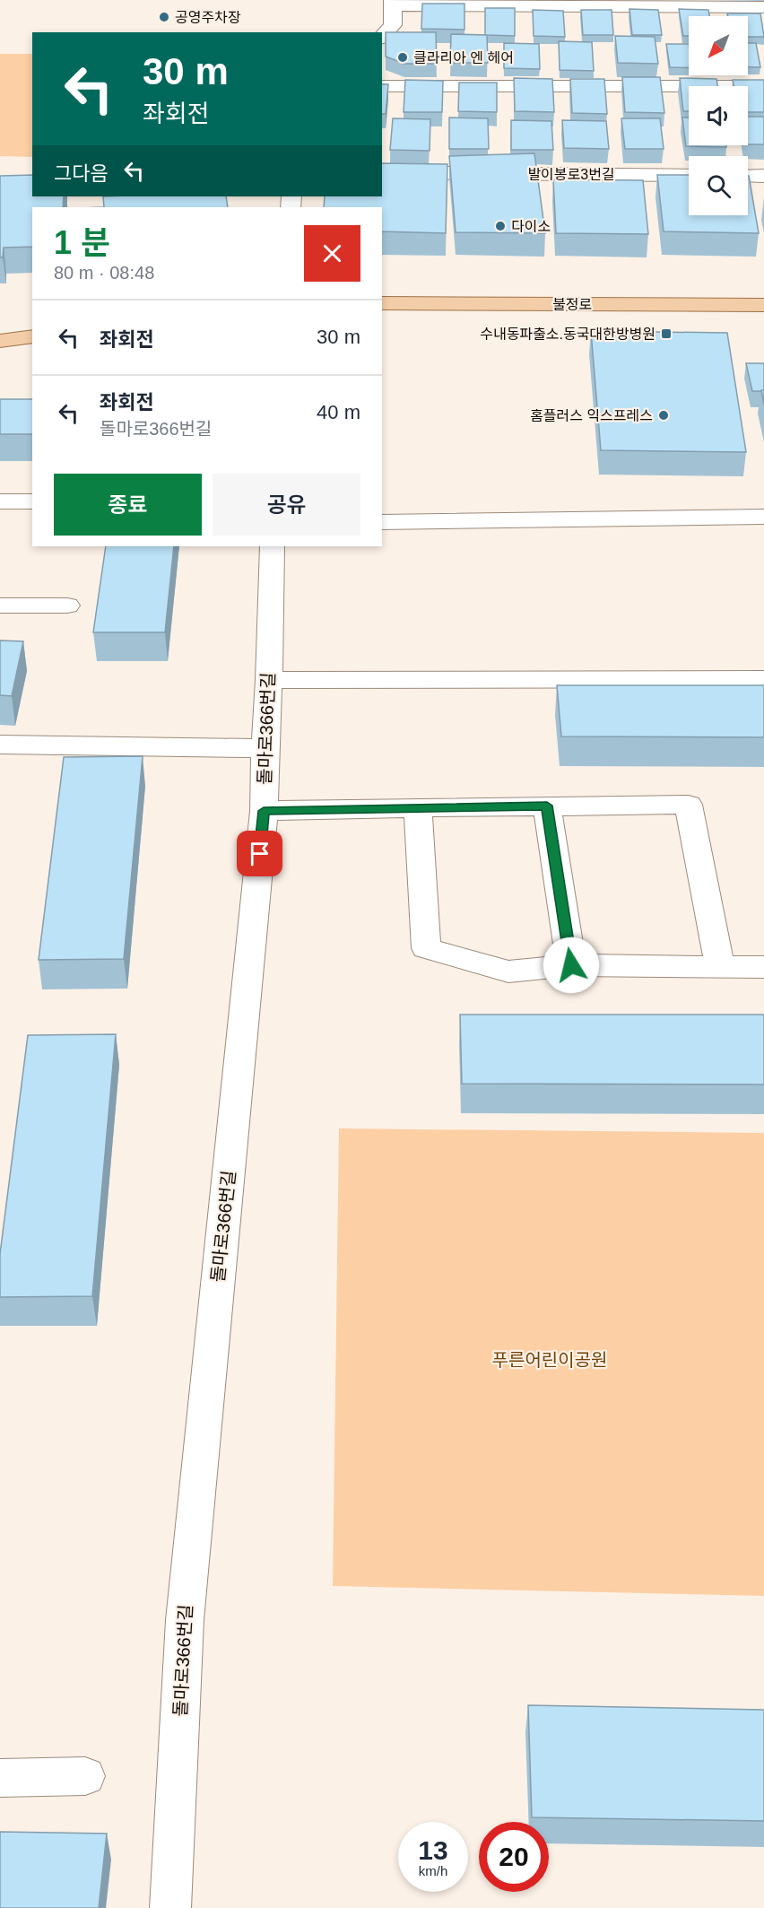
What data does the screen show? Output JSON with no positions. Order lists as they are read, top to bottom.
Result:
{
  "streets": {
    "main road": ["불정로"],
    "street": ["발이봉로3번길", "돌마로366번길"]
  },
  "parks": ["푸른어린이공원"],
  "places": {
    "other": [
      "공영주차장",
      "클라리아 엔 헤어",
      "다이소",
      "홈플러스 익스프레스"
    ],
    "transit": ["수내동파출소.동국대한방병원"]
  },
  "north": "bottom left",
  "page": {
    "turn": ["30 m", "좌회전"],
    "then": "그다음",
    "heading": ["1 분", "80 m · 08:48"],
    "list": [
      {
        "name": "좌회전",
        "value": "30 m"
      },
      {
        "name": "좌회전",
        "note": "돌마로366번길",
        "value": "40 m"
      }
    ],
    "buttons": ["종료", "공유"],
    "speed": "13 km/h",
    "limit": "20"
  }
}
